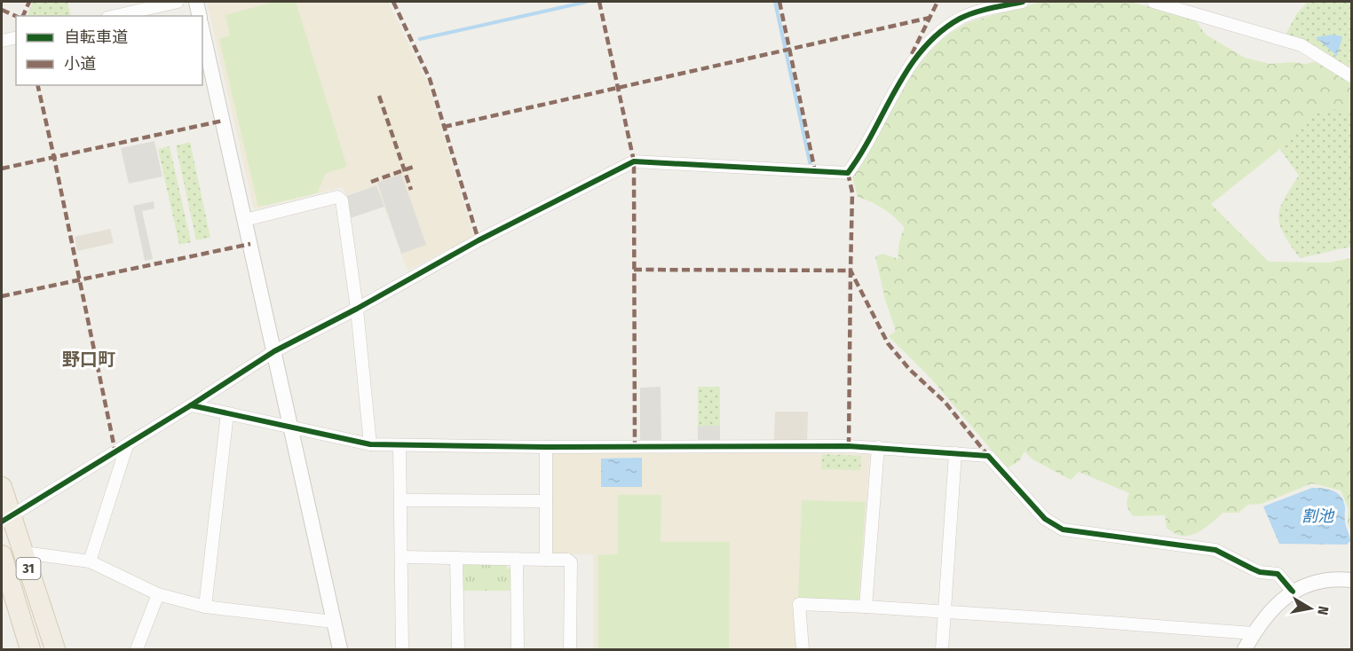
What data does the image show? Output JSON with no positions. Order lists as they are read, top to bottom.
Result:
{
  "streets": {
    "main road": ["31"]
  },
  "districts": ["野口町"],
  "water": ["割池"],
  "legend": ["自転車道", "小道"],
  "north": "right"
}
